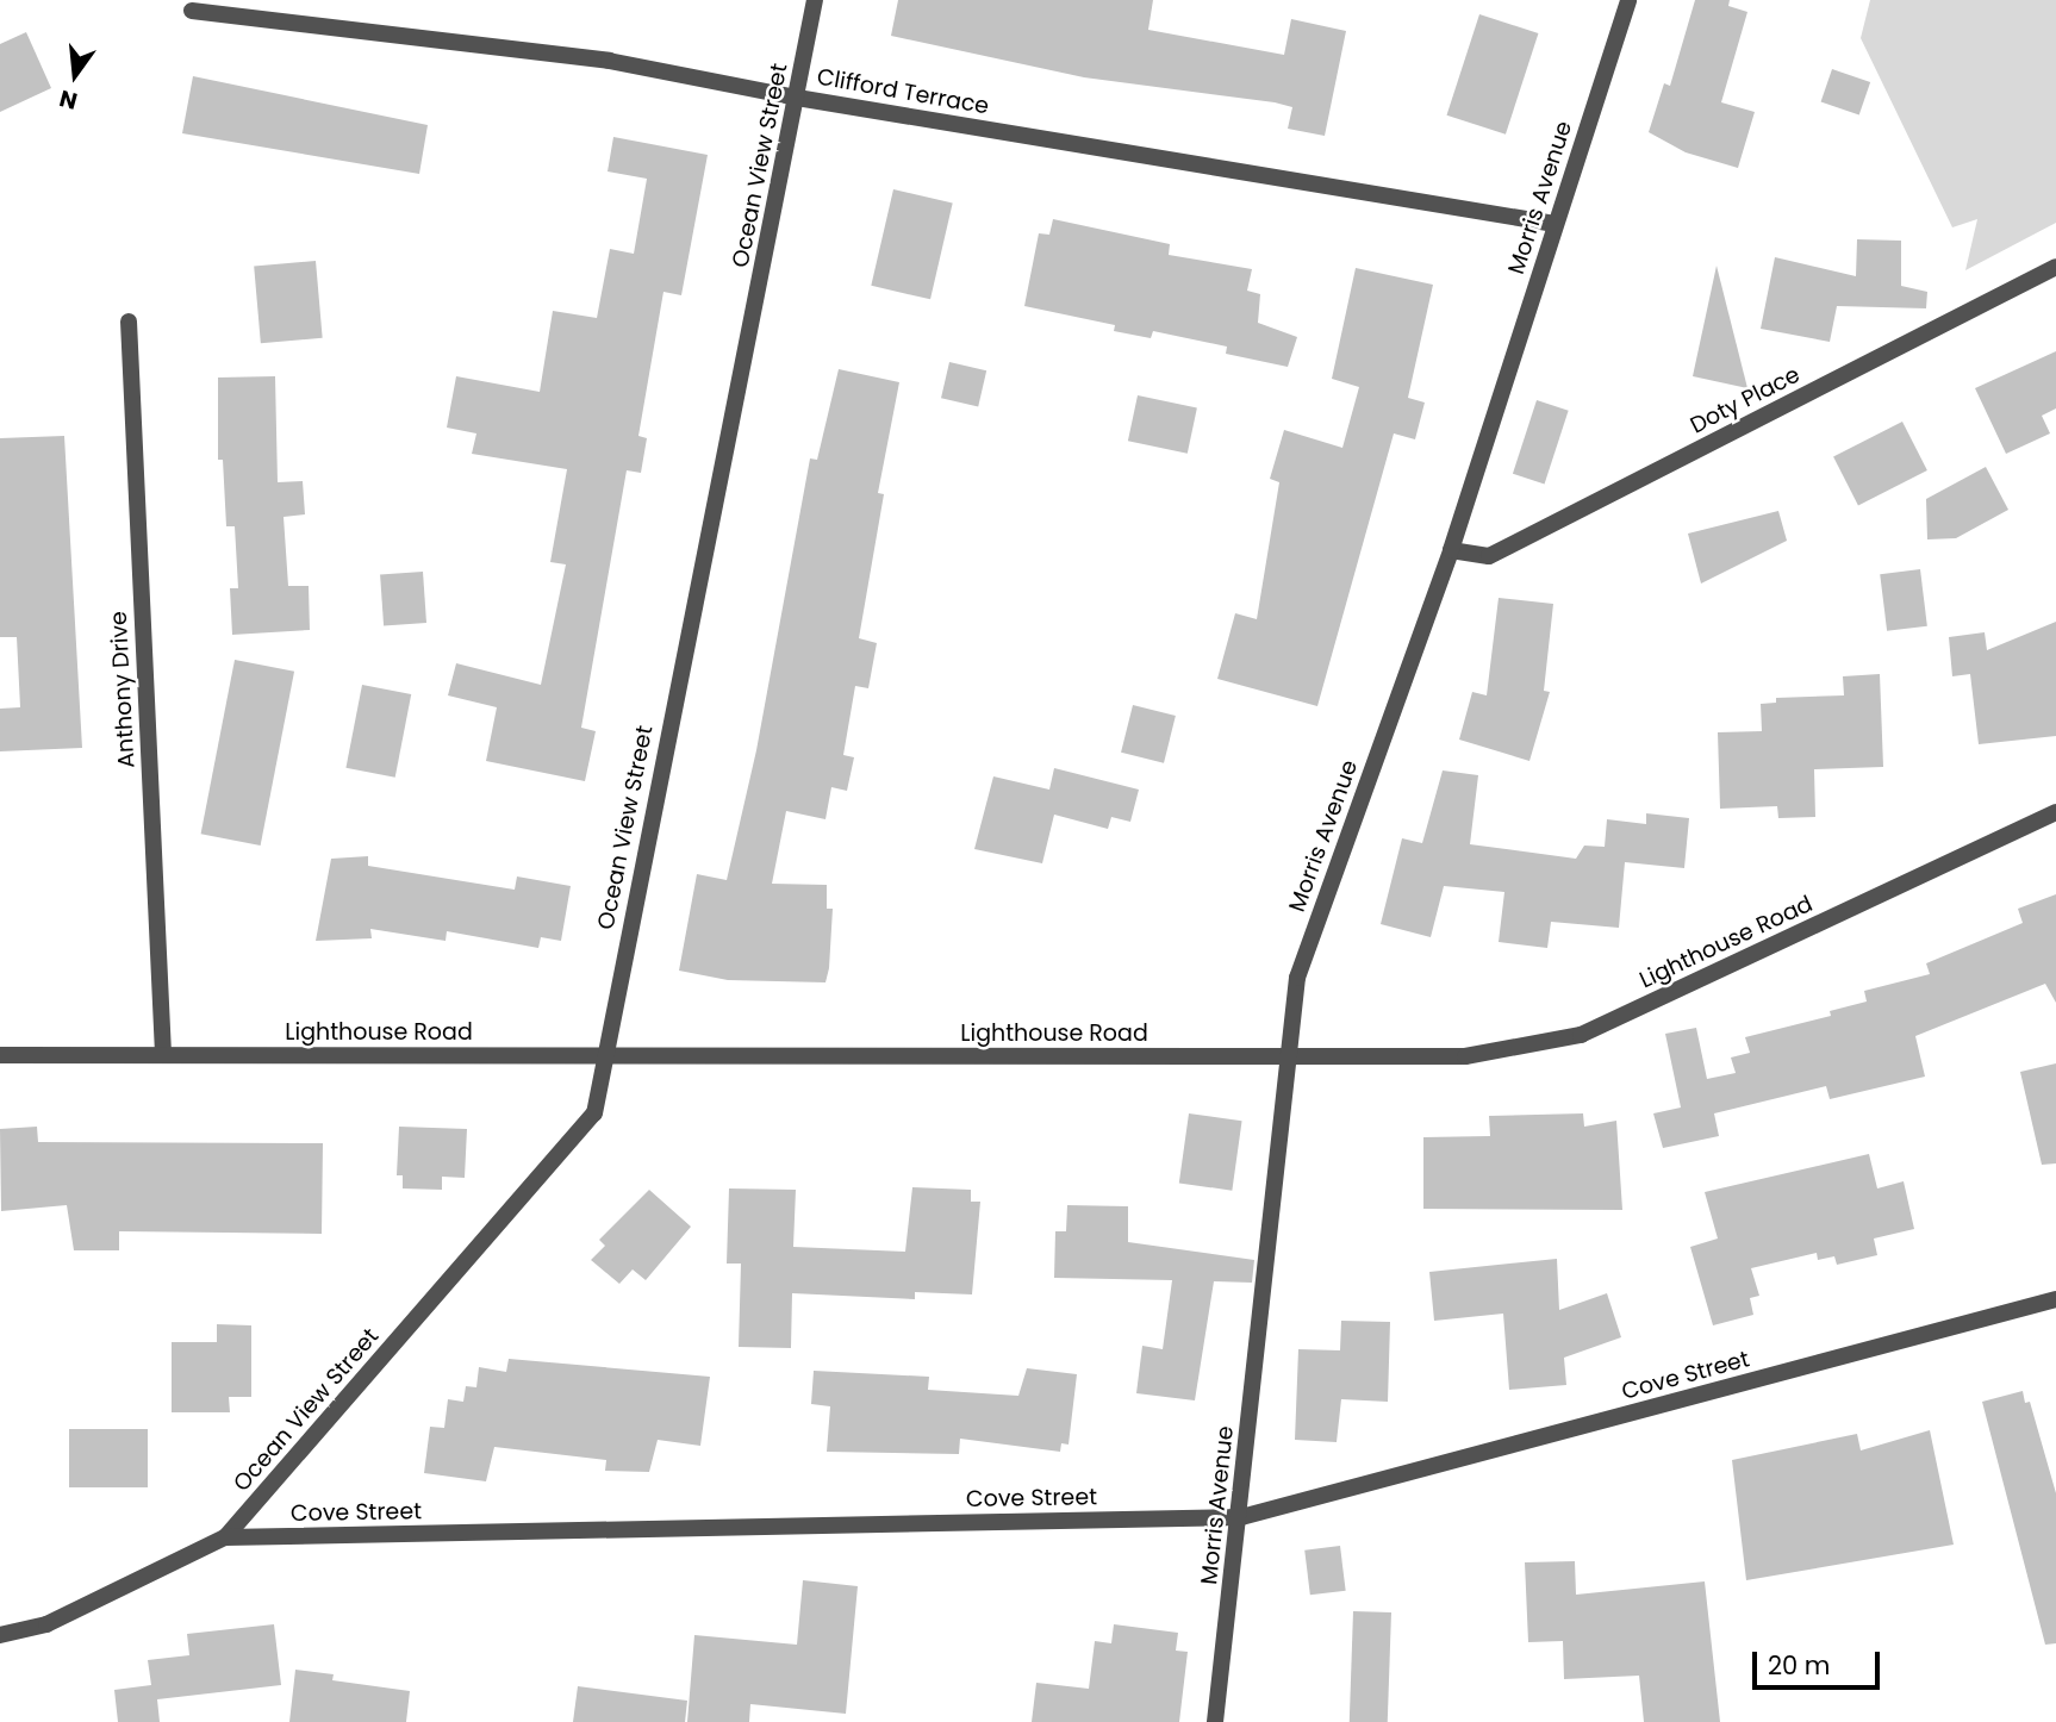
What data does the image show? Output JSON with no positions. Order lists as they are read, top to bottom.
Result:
{
  "streets": {
    "street": [
      "Clifford Terrace",
      "Ocean View Street",
      "Morris Avenue",
      "Doty Place",
      "Anthony Drive",
      "Lighthouse Road",
      "Cove Street"
    ]
  },
  "crossings": [
    ["Clifford Terrace", "Ocean View Street"],
    ["Clifford Terrace", "Morris Avenue"],
    ["Ocean View Street", "Lighthouse Road"],
    ["Ocean View Street", "Cove Street"],
    ["Morris Avenue", "Doty Place"],
    ["Morris Avenue", "Lighthouse Road"],
    ["Morris Avenue", "Cove Street"],
    ["Anthony Drive", "Lighthouse Road"]
  ],
  "scale_bar": "20 m",
  "north": "bottom"
}
